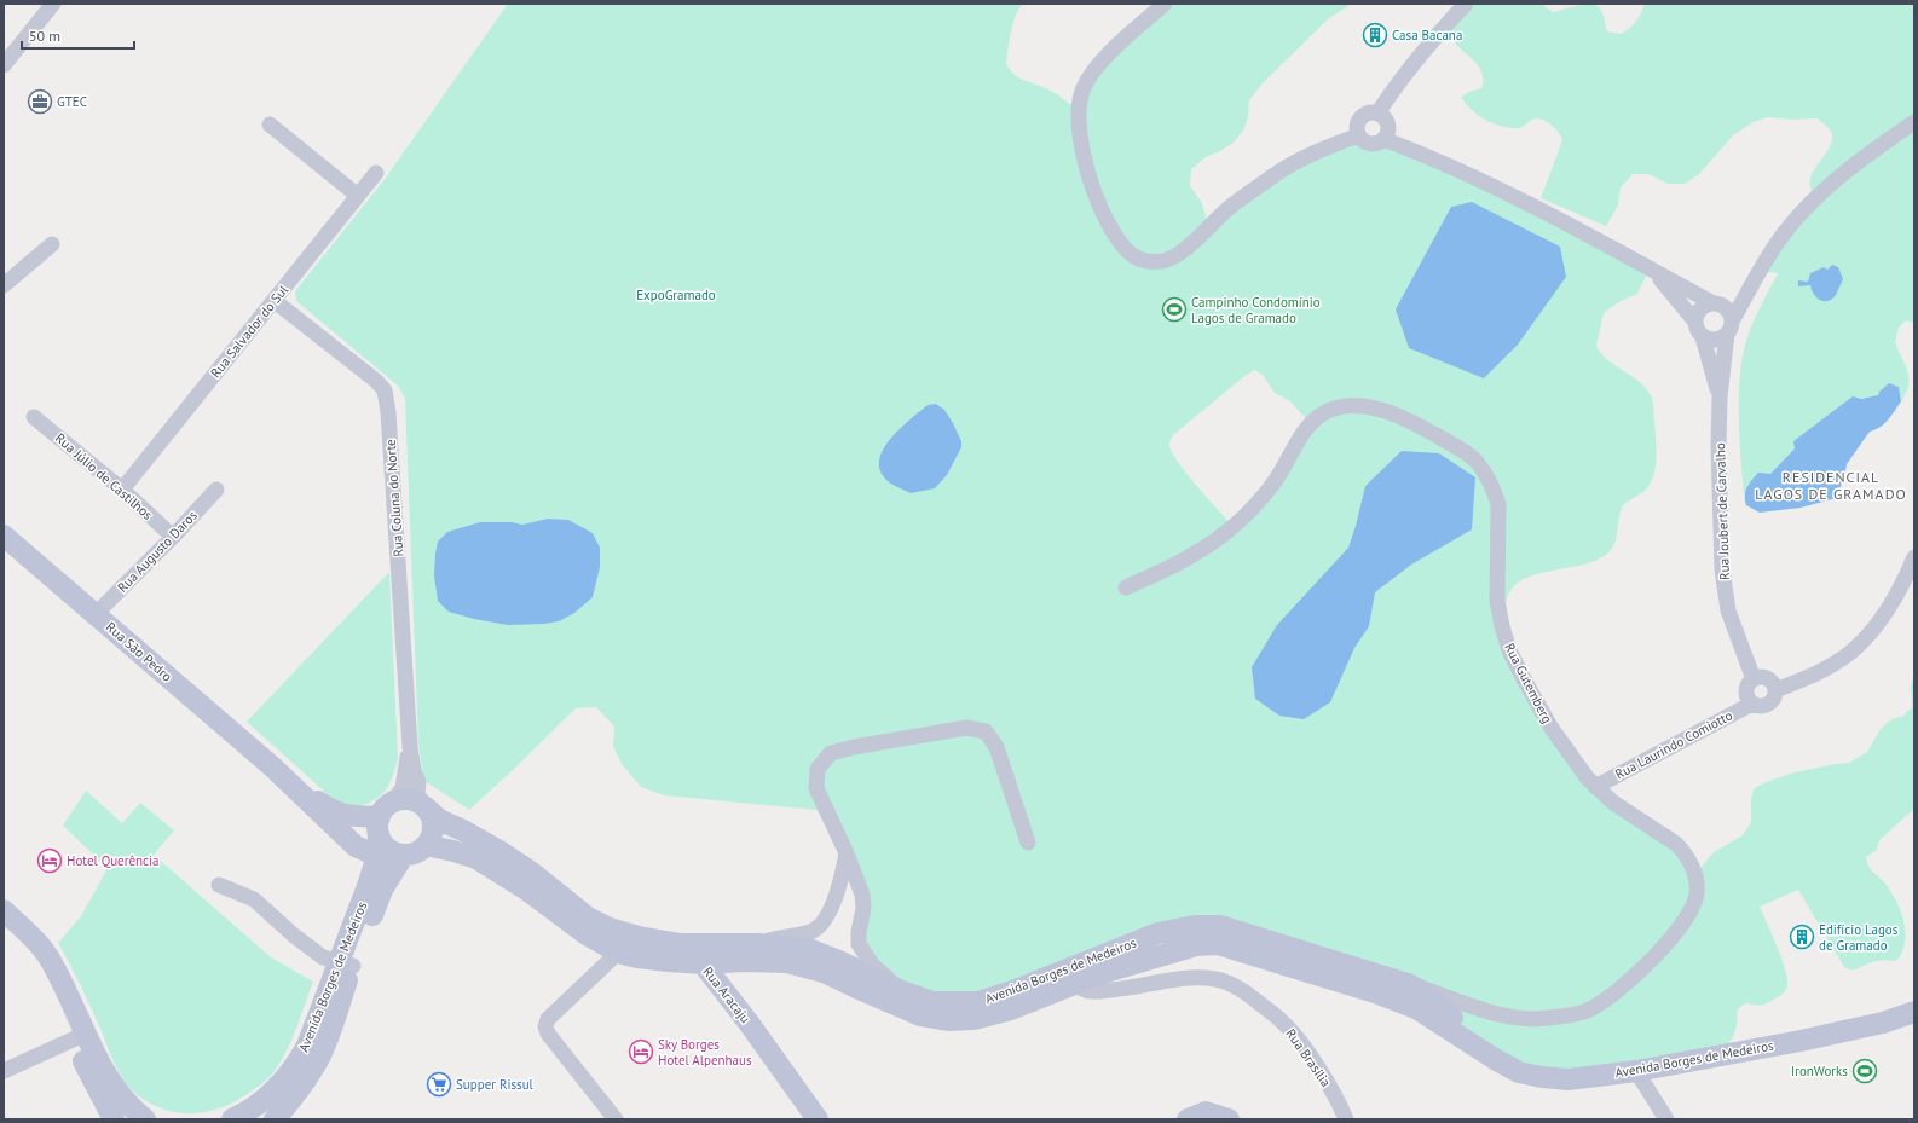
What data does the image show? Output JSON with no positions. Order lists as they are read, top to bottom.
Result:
{
  "streets": {
    "main road": ["Rua São Pedro", "Avenida Borges de Medeiros", "Rua Aracaju"],
    "street": [
      "Rua Salvador do Sul",
      "Rua Júlio de Castilhos",
      "Rua Coluna do Norte",
      "Rua Joubert de Carvalho",
      "Rua Augusto Daros",
      "Rua Gutemberg",
      "Rua Laurindo Comiotto",
      "Rua Brasília"
    ]
  },
  "crossings": [
    ["Rua Salvador do Sul", "Rua Júlio de Castilhos"],
    ["Rua Salvador do Sul", "Rua Coluna do Norte"],
    ["Rua Júlio de Castilhos", "Rua Augusto Daros"],
    ["Rua Coluna do Norte", "Rua São Pedro"],
    ["Rua Coluna do Norte", "Avenida Borges de Medeiros"],
    ["Rua Joubert de Carvalho", "Rua Laurindo Comiotto"],
    ["Rua Augusto Daros", "Rua São Pedro"],
    ["Rua São Pedro", "Avenida Borges de Medeiros"],
    ["Rua Gutemberg", "Rua Laurindo Comiotto"],
    ["Rua Gutemberg", "Avenida Borges de Medeiros"],
    ["Avenida Borges de Medeiros", "Rua Aracaju"],
    ["Avenida Borges de Medeiros", "Rua Brasília"]
  ],
  "districts": ["RESIDENCIAL LAGOS DE GRAMADO"],
  "parks": ["ExpoGramado"],
  "places": {
    "building": ["Casa Bacana", "Edifício Lagos de Gramado"],
    "office": ["GTEC"],
    "sports": ["Campinho Condomínio Lagos de Gramado", "IronWorks"],
    "hotel": ["Hotel Querência", "Sky Borges Hotel Alpenhaus"],
    "supermarket": ["Supper Rissul"]
  },
  "scale_bar": "50 m"
}
